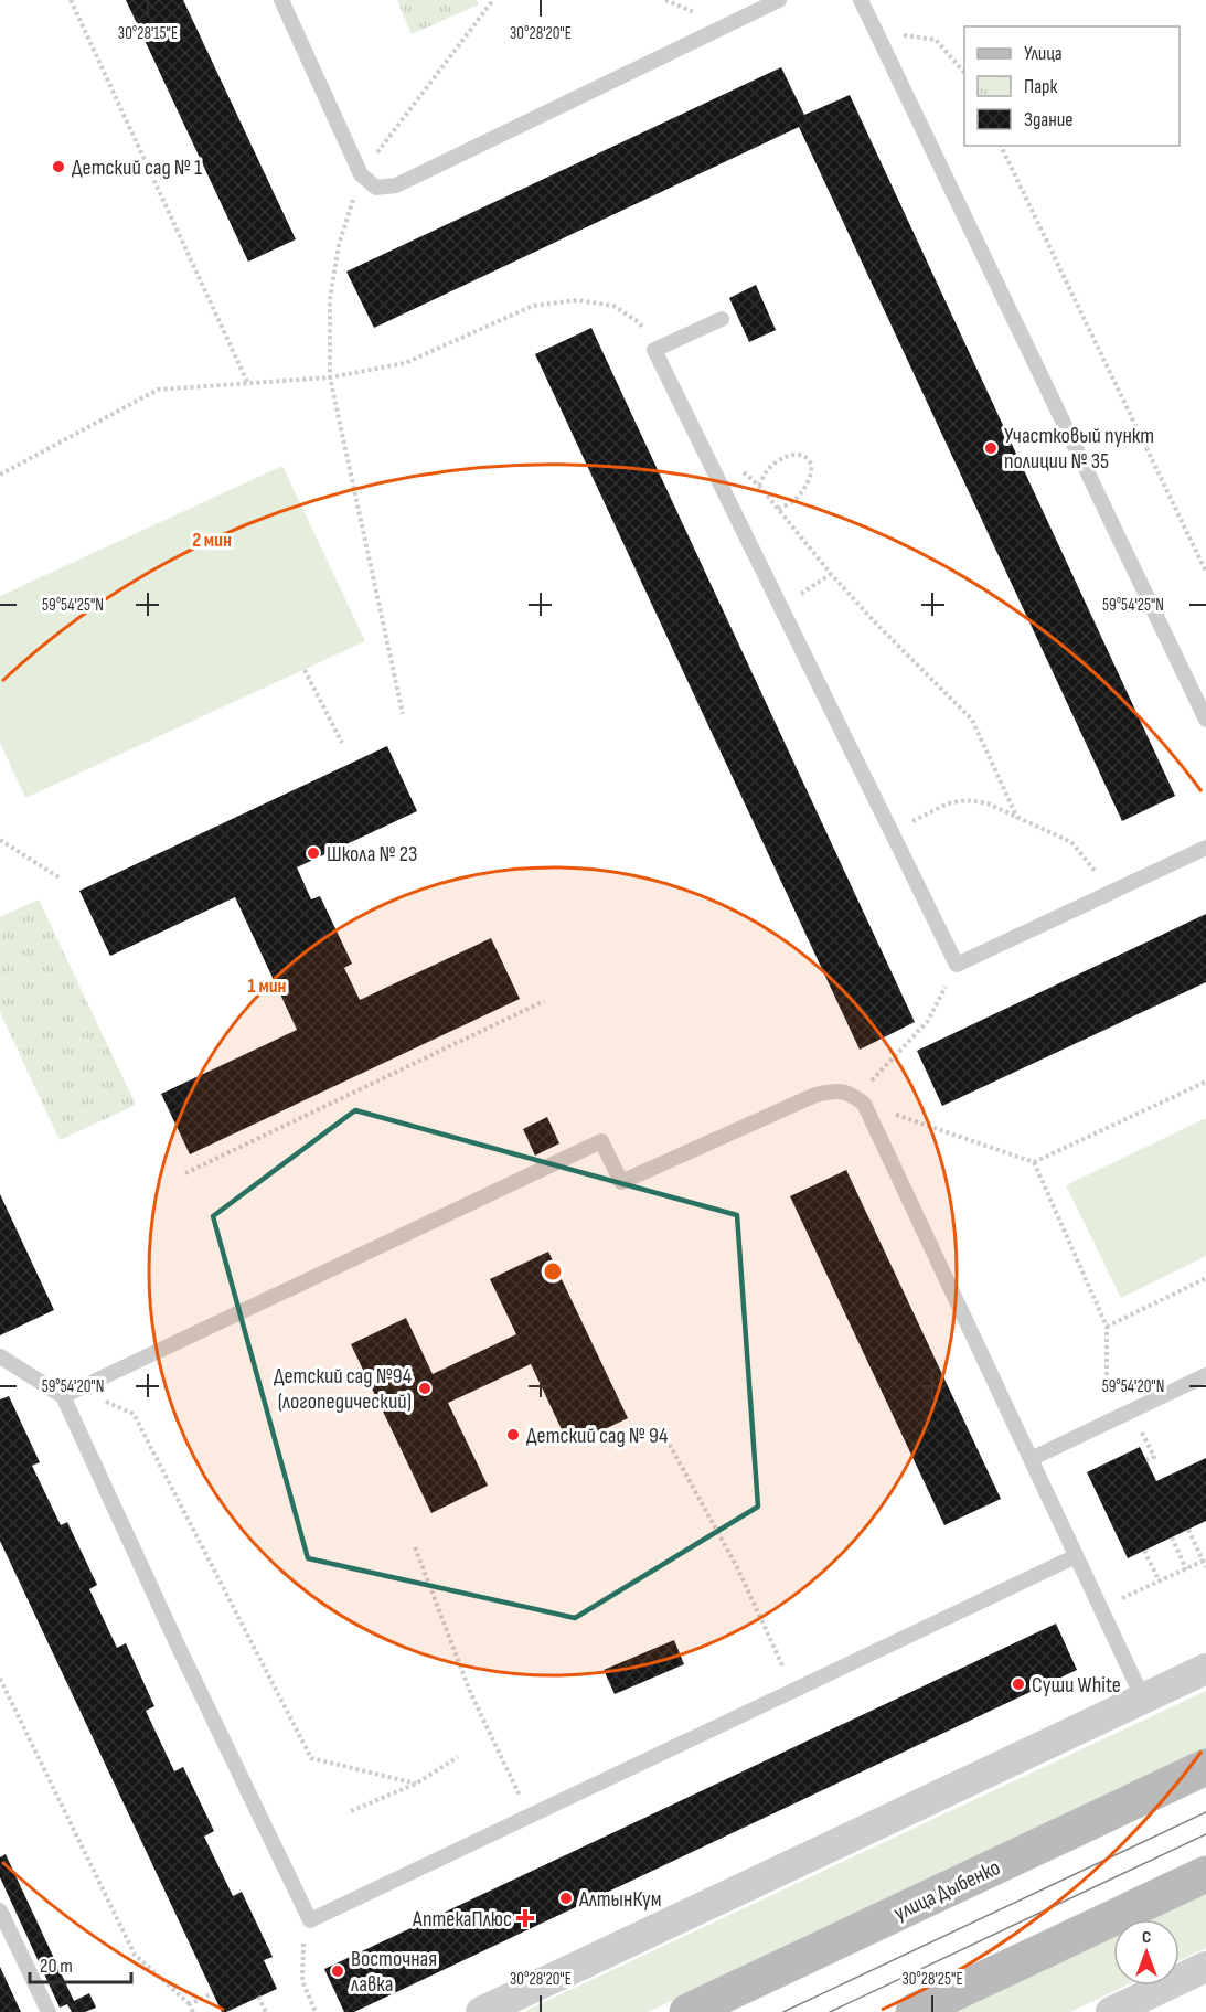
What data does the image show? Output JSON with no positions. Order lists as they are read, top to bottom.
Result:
{
  "streets": {
    "main road": ["улица Дыбенко"]
  },
  "places": {
    "other": [
      "Детский сад № 1",
      "Участковый пункт полиции № 35",
      "Школа № 23",
      "Детский сад №94 (логопедический)",
      "Детский сад № 94",
      "Суши White",
      "АлтынКум",
      "Восточная лавка"
    ],
    "health": ["АптекаПлюс"]
  },
  "legend": ["Улица", "Парк", "Здание"],
  "scale_bar": "20 m",
  "north": "top",
  "coordinates": [
    "30°28'15\"E",
    "30°28'20\"E",
    "59°54'25\"N",
    "59°54'20\"N",
    "30°28'25\"E"
  ],
  "rings": ["2 мин", "1 мин"]
}
